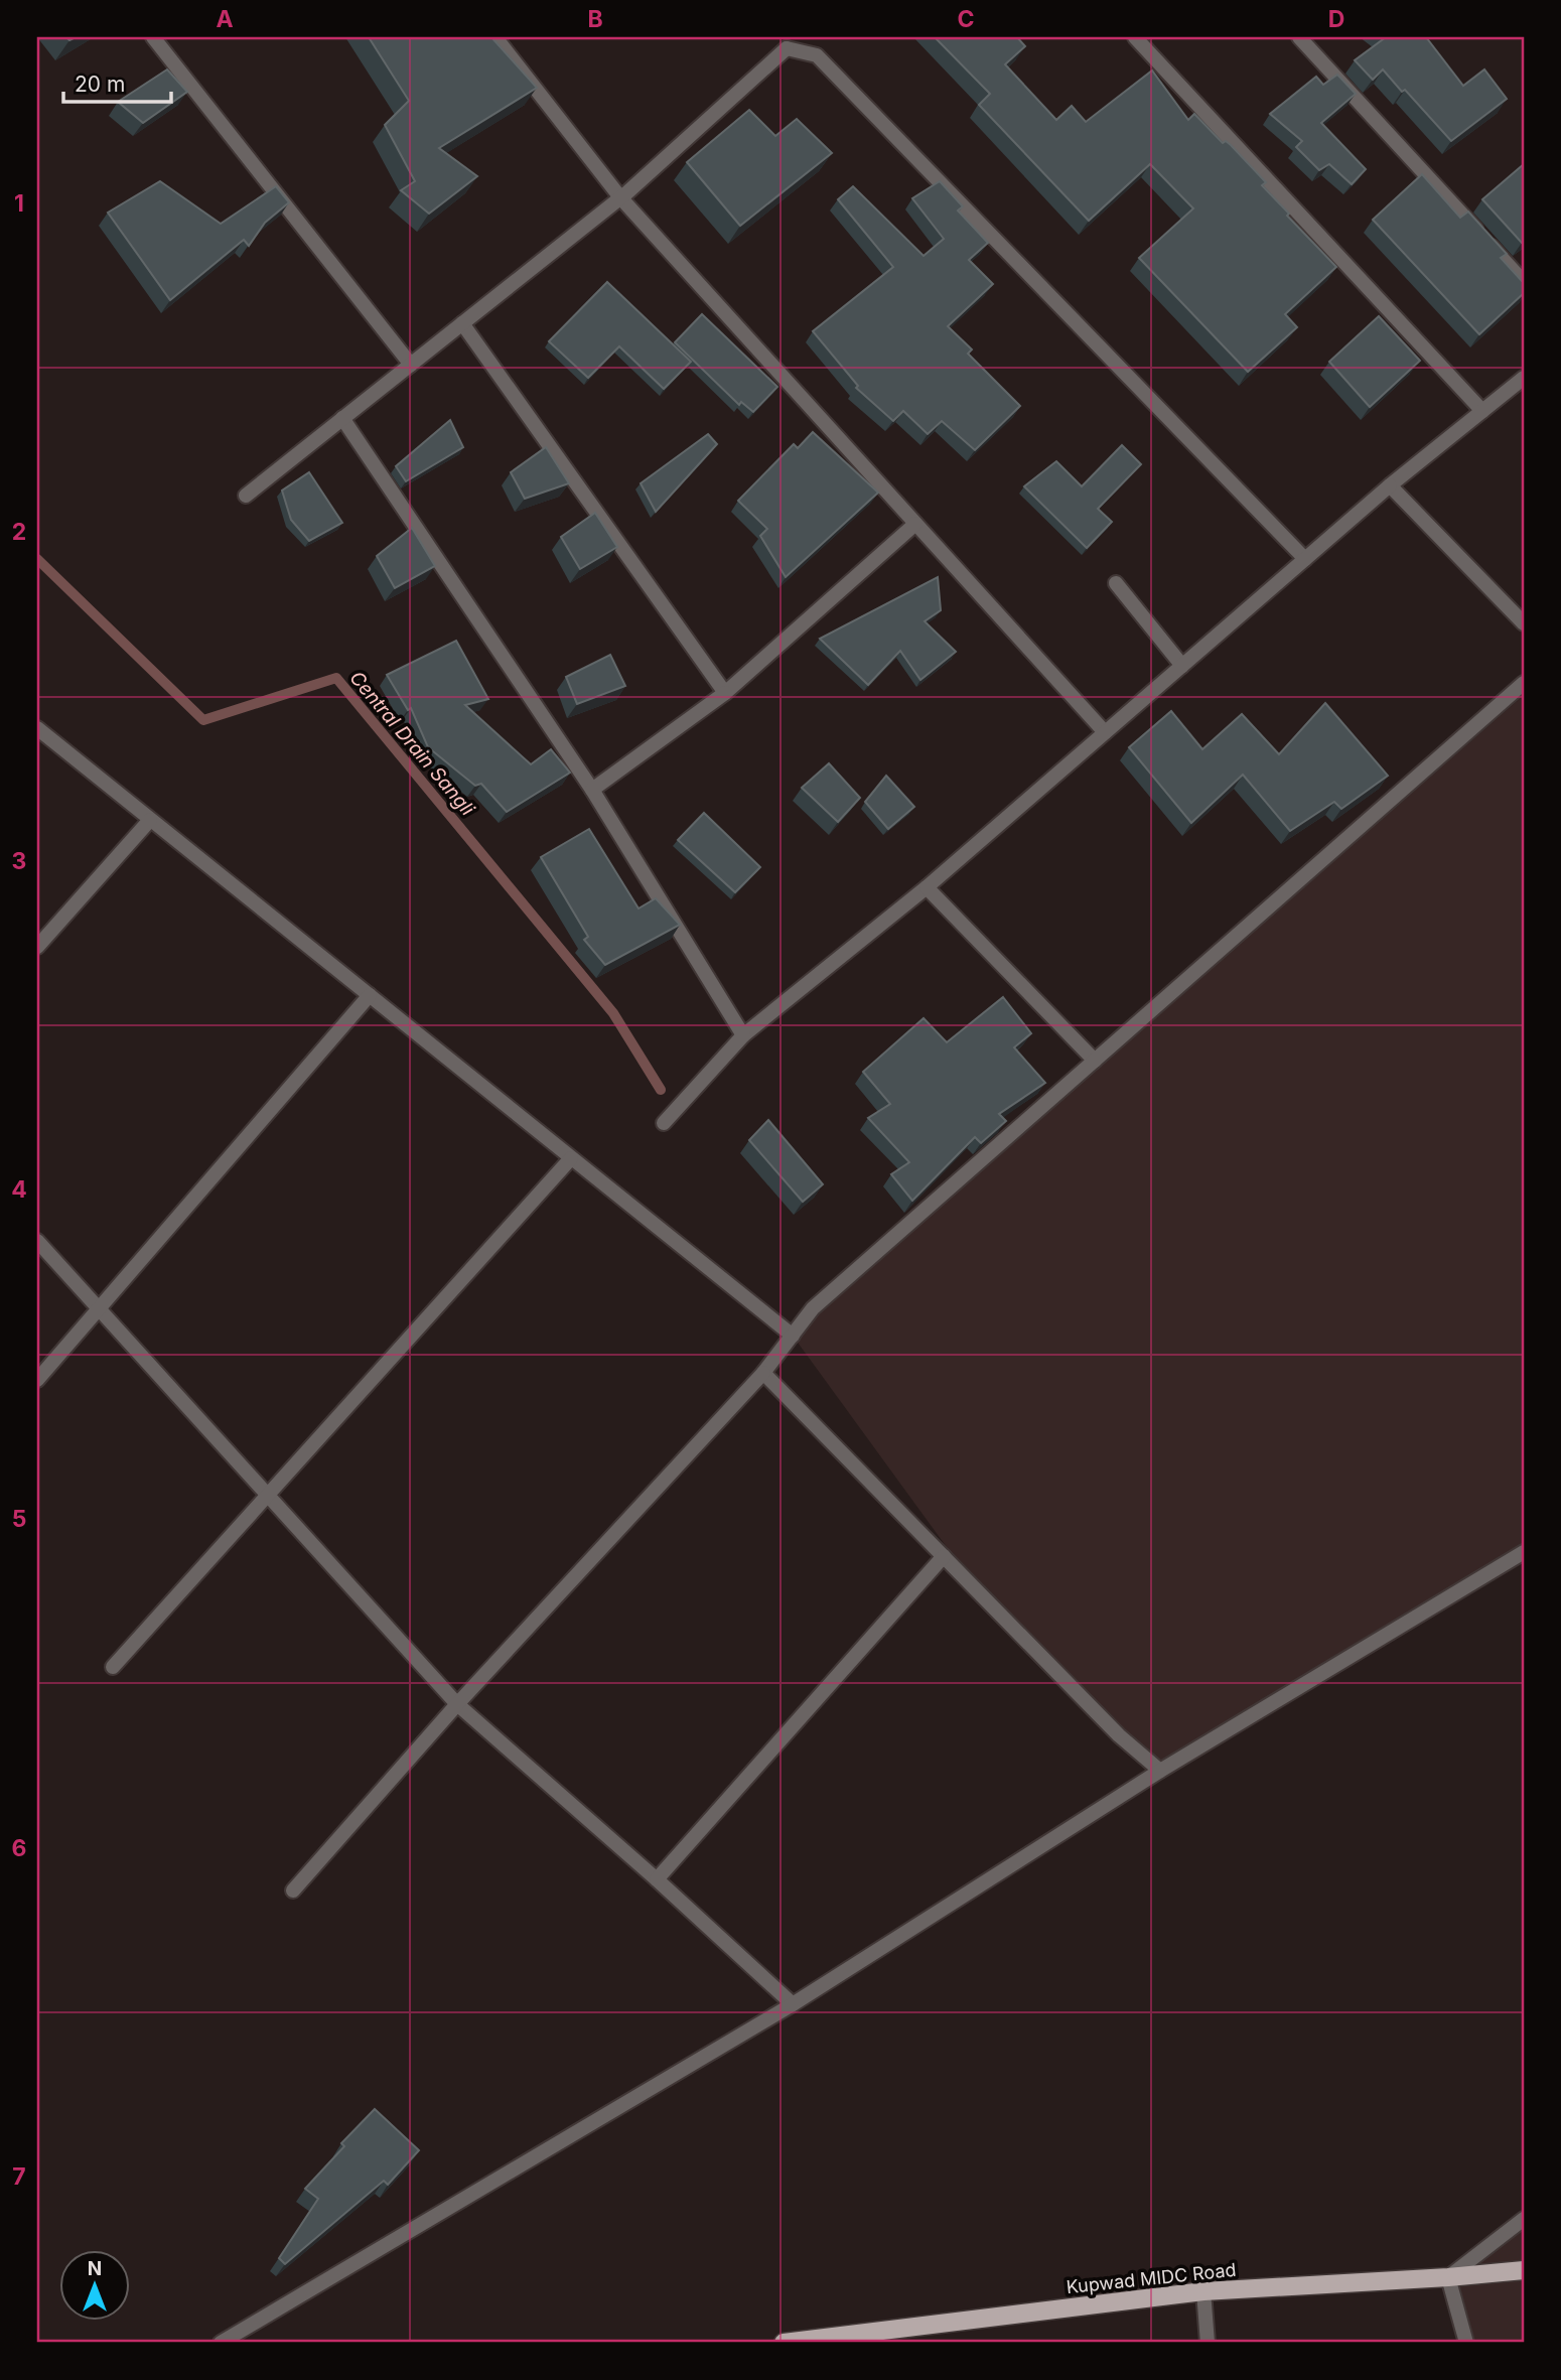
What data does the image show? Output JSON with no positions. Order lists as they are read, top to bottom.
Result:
{
  "streets": {
    "main road": ["Kupwad MIDC Road"]
  },
  "water": ["Central Drain Sangli"],
  "scale_bar": "20 m",
  "north": "top",
  "grid": {
    "columns": [
      "A",
      "B",
      "C",
      "D"
    ],
    "rows": [
      "1",
      "2",
      "3",
      "4",
      "5",
      "6",
      "7"
    ]
  }
}
